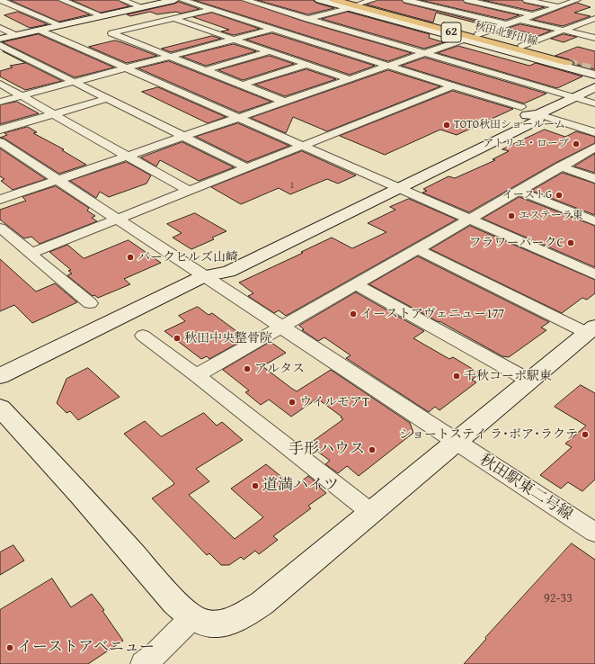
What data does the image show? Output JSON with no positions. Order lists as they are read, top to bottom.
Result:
{
  "streets": {
    "highway": ["62", "秋田北野田線"],
    "street": ["秋田駅東二号線"]
  },
  "places": [
    "TOTO秋田ショールーム",
    "アトリエ・ローブ",
    "イーストG",
    "エステーラ東",
    "フラワーパークC",
    "パークヒルズ山崎",
    "イーストアヴェニュー177",
    "秋田中央整骨院",
    "アルタス",
    "千秋コーポ駅東",
    "ウイルモアT",
    "ショートステイ ラ･ボア･ラクテ",
    "手形ハウス",
    "道満ハイツ",
    "イーストアベニュー"
  ],
  "house_numbers": ["1", "92-33"]
}
